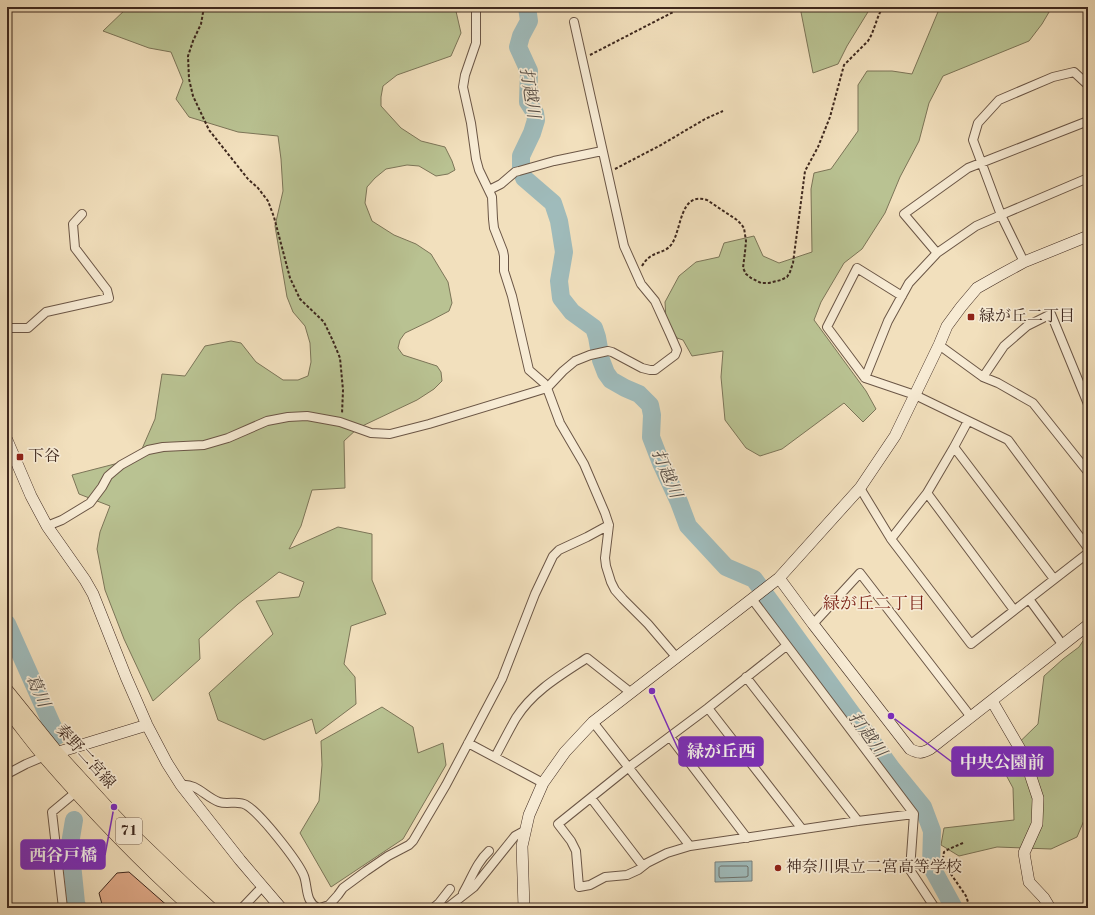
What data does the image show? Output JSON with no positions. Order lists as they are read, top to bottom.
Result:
{
  "streets": {
    "main road": ["秦野二宮線", "71"]
  },
  "districts": ["緑が丘二丁目"],
  "water": ["打越川", "葛川"],
  "places": {
    "transit": ["緑が丘二丁目", "下谷"],
    "other": [
      "緑が丘西",
      "中央公園前",
      "西谷戸橋",
      "神奈川県立二宮高等学校"
    ]
  }
}
